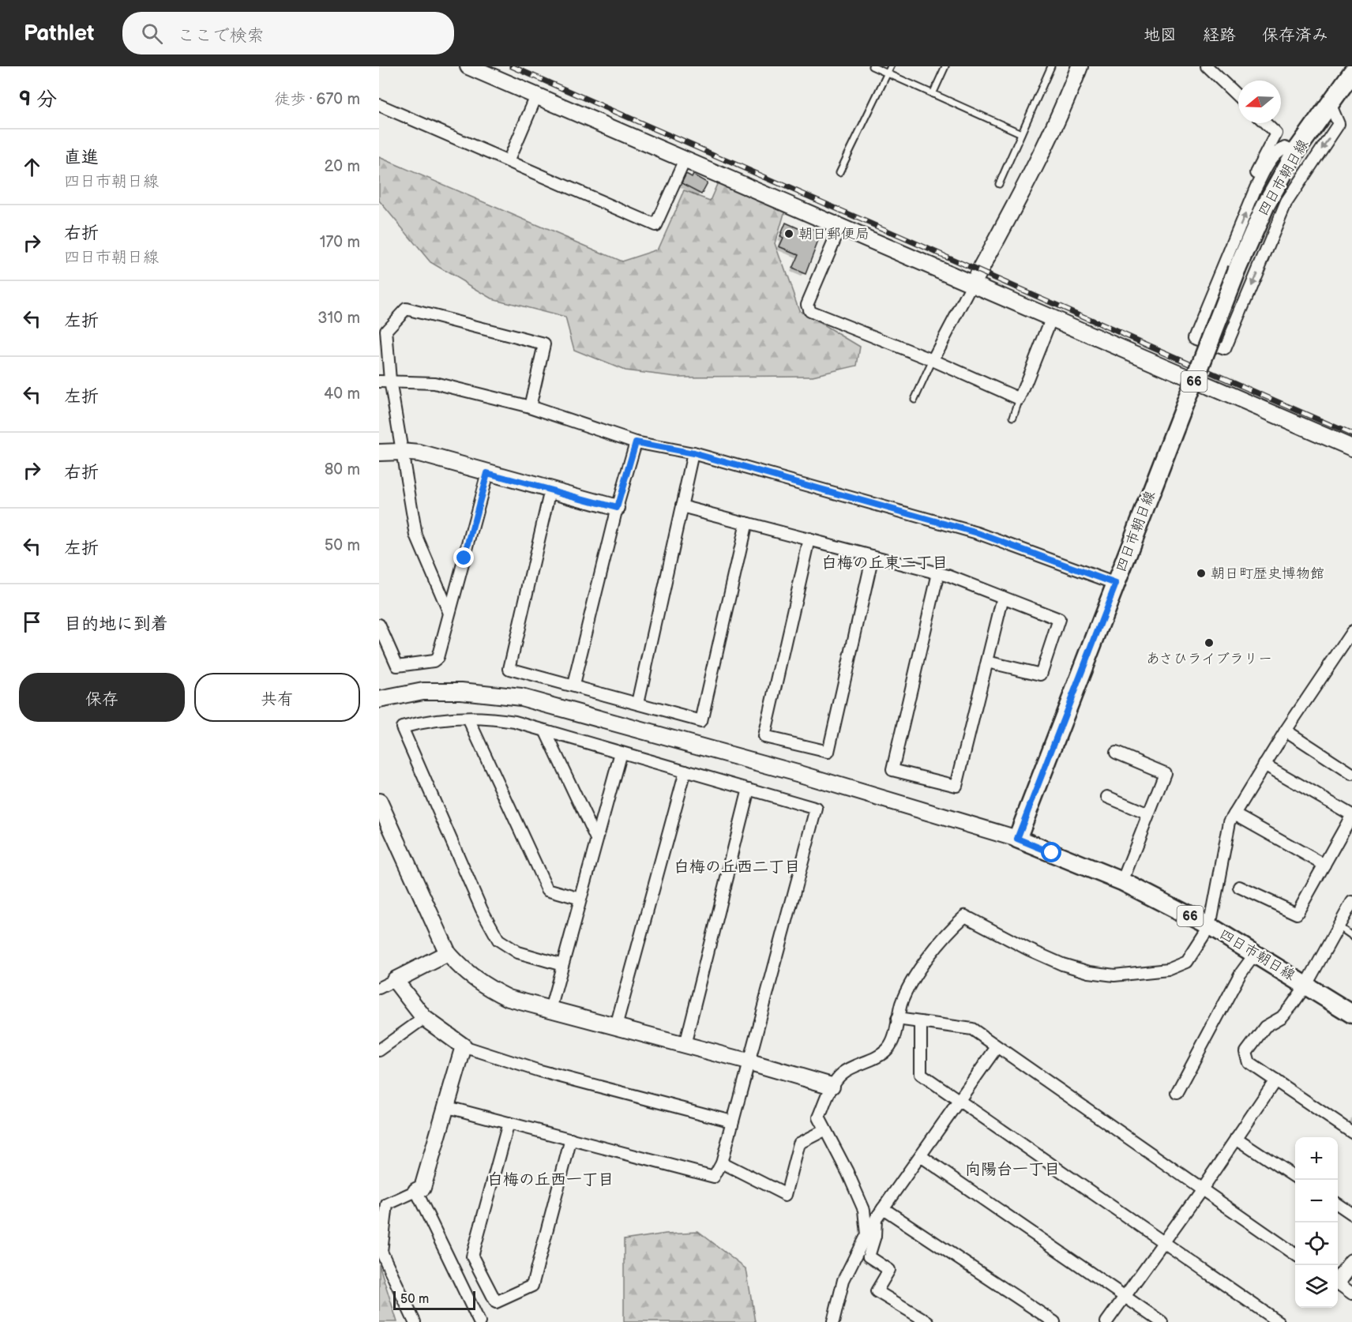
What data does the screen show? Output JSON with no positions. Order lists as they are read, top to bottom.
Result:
{
  "streets": {
    "main road": ["四日市朝日線", "66"]
  },
  "districts": [
    "白梅の丘東二丁目",
    "白梅の丘西二丁目",
    "向陽台一丁目",
    "白梅の丘西一丁目"
  ],
  "places": ["朝日郵便局", "朝日町歴史博物館", "あさひライブラリー"],
  "scale_bar": "50 m",
  "north": "left",
  "page": {
    "header": "Pathlet",
    "search": "ここで検索",
    "nav": ["地図", "経路", "保存済み"],
    "heading": ["9 分", "徒歩 · 670 m"],
    "list": [
      ["直進", "四日市朝日線", "20 m"],
      ["右折", "四日市朝日線", "170 m"],
      ["左折", "310 m"],
      ["左折", "40 m"],
      ["右折", "80 m"],
      ["左折", "50 m"],
      "目的地に到着"
    ],
    "buttons": ["保存", "共有"],
    "map_buttons": ["+", "−"],
    "scale": "50 m"
  }
}
